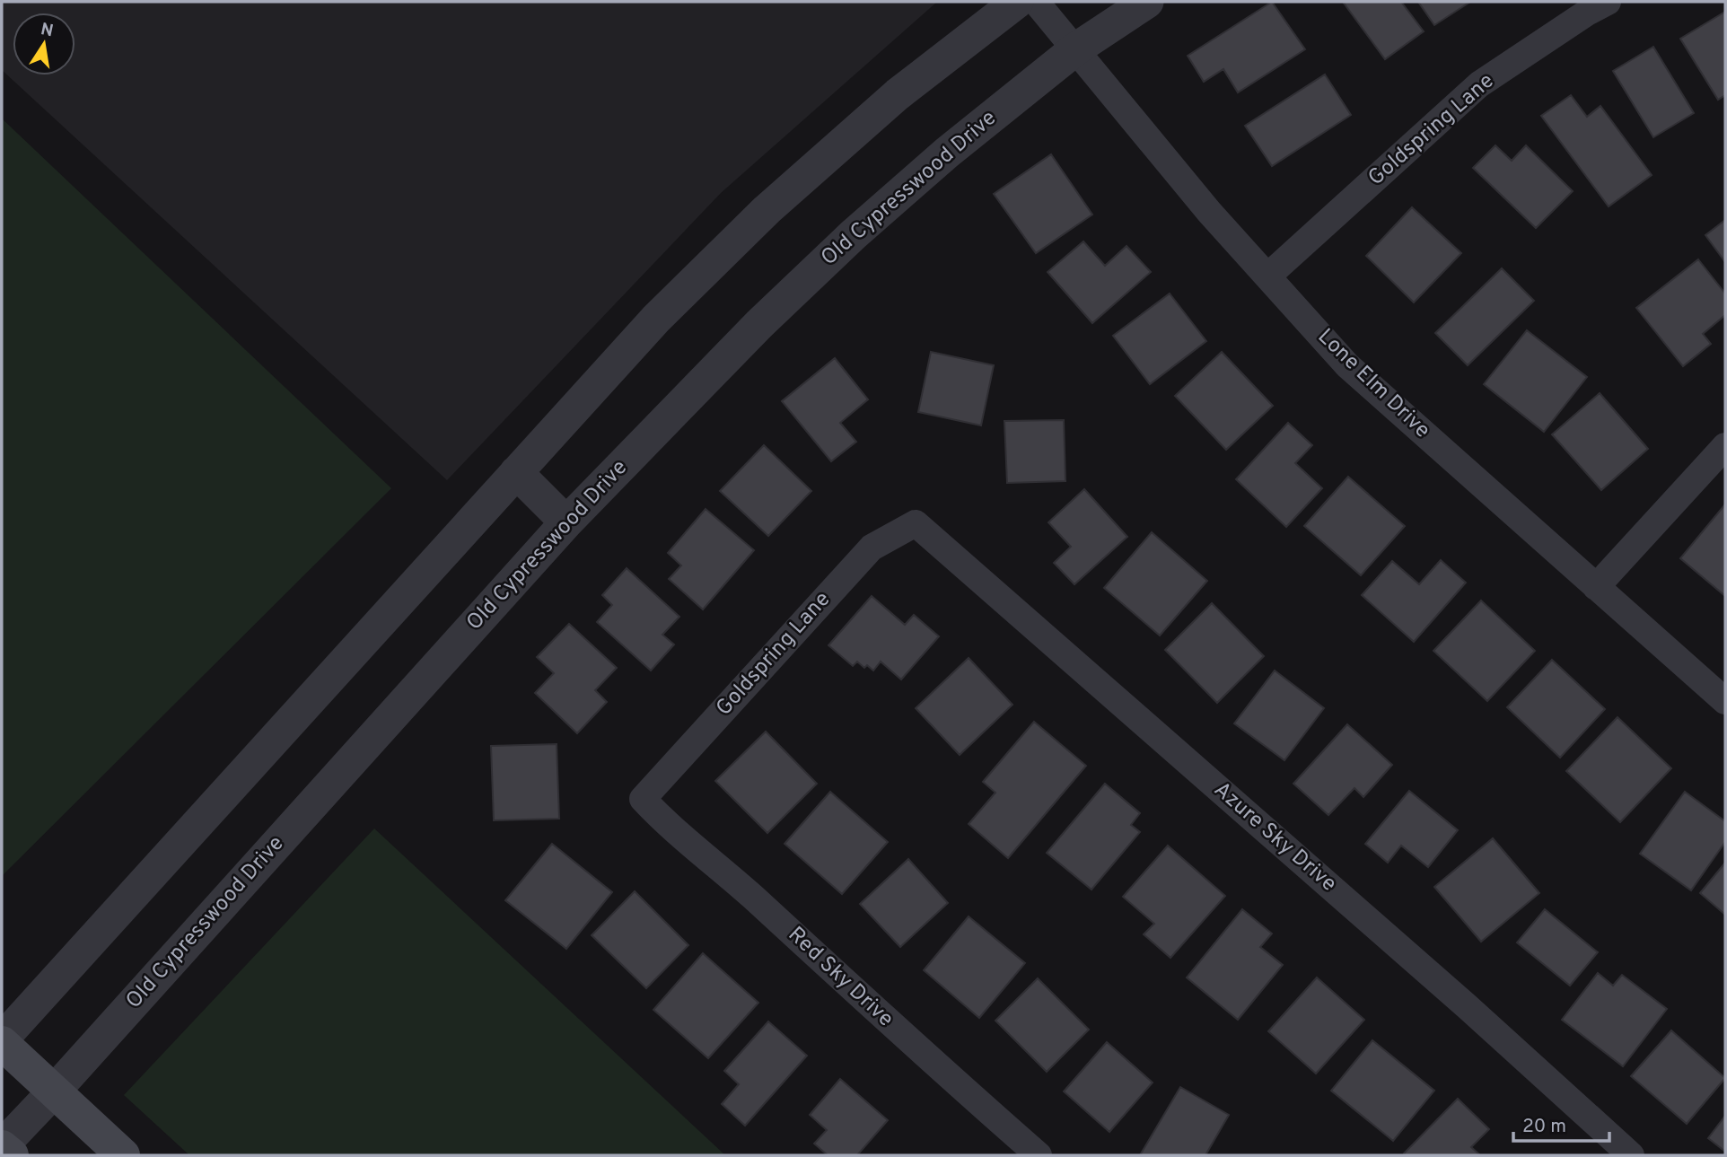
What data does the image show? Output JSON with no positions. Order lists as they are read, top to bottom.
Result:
{
  "streets": {
    "street": [
      "Goldspring Lane",
      "Old Cypresswood Drive",
      "Lone Elm Drive",
      "Azure Sky Drive",
      "Red Sky Drive"
    ]
  },
  "crossings": [
    ["Goldspring Lane", "Lone Elm Drive"],
    ["Goldspring Lane", "Azure Sky Drive"],
    ["Goldspring Lane", "Red Sky Drive"],
    ["Old Cypresswood Drive", "Lone Elm Drive"]
  ],
  "scale_bar": "20 m",
  "north": "top"
}
